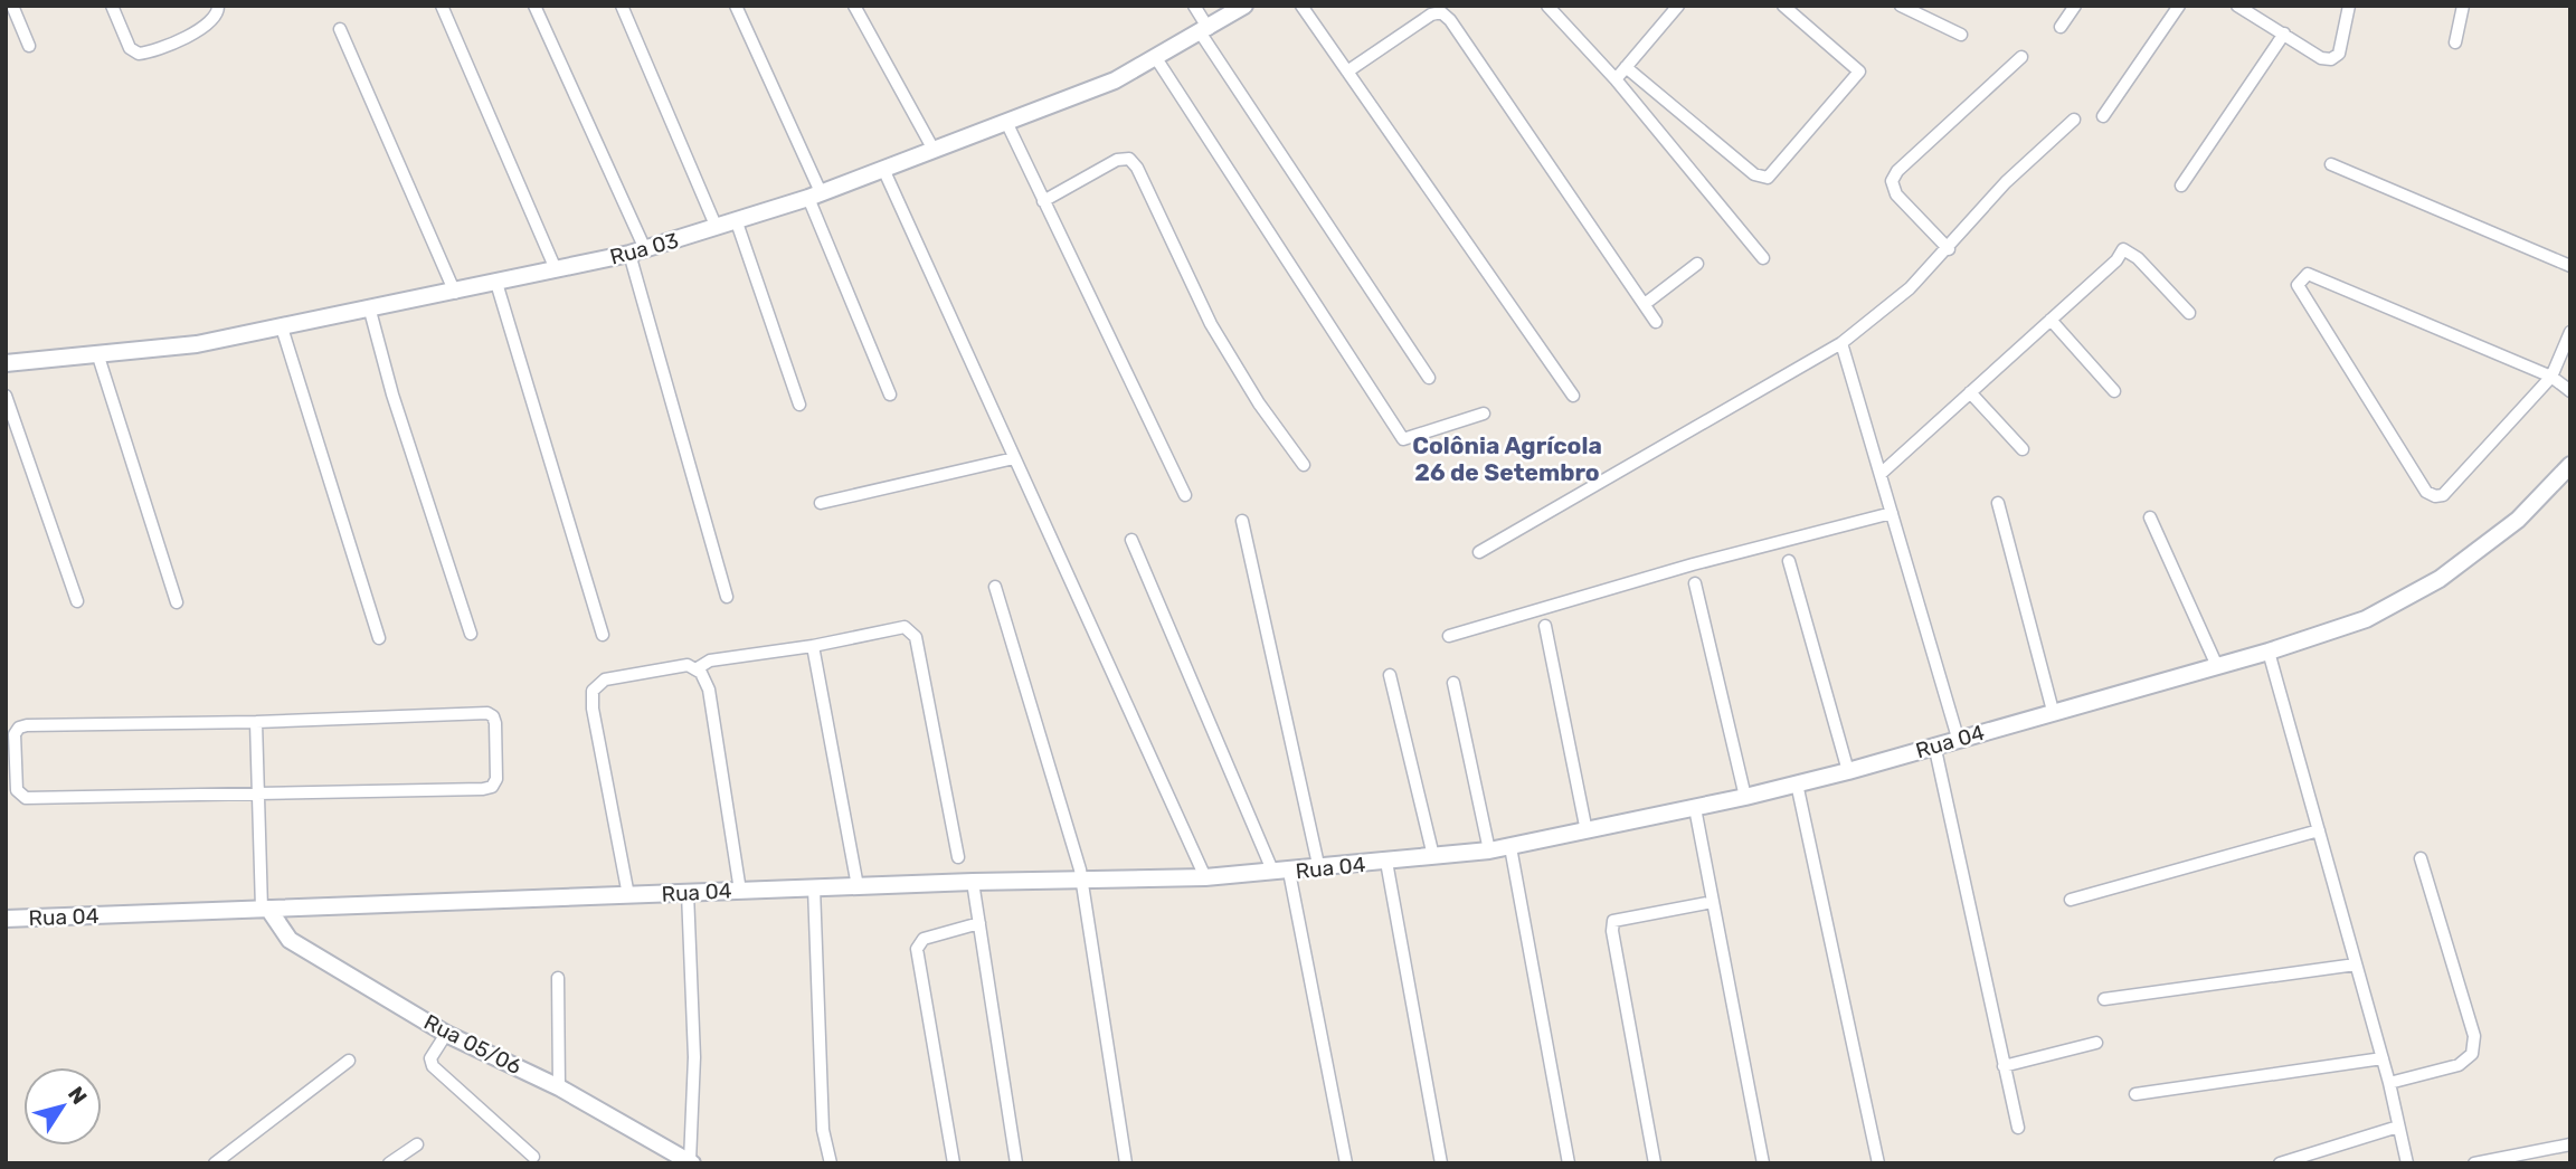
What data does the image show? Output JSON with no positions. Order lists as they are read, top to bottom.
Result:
{
  "streets": {
    "street": ["Rua 03", "Rua 04", "Rua 05/06"]
  },
  "crossings": [
    ["Rua 04", "Rua 05/06"]
  ],
  "districts": ["Colônia Agrícola 26 de Setembro"],
  "north": "top right"
}
